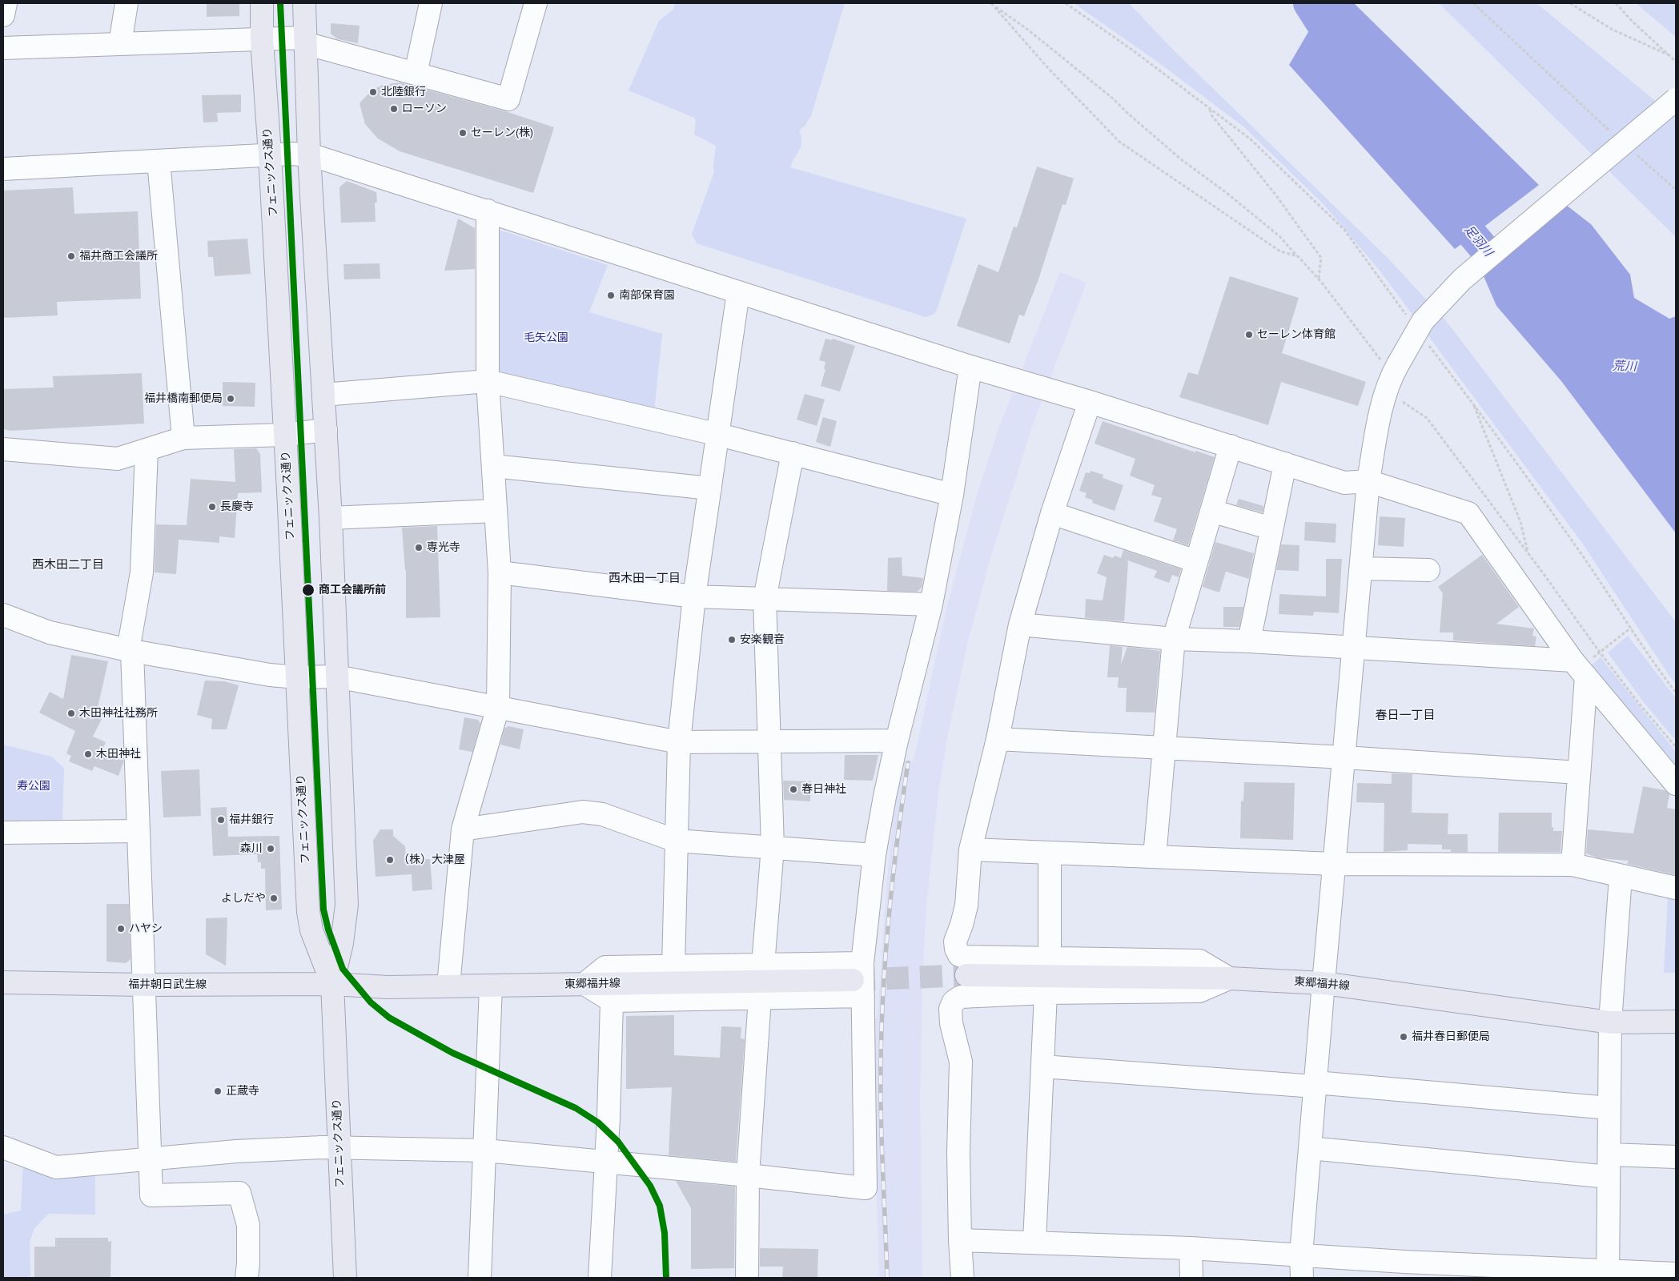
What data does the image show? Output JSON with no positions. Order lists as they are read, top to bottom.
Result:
{
  "streets": {
    "main road": ["フェニックス通り", "東郷福井線", "福井朝日武生線"]
  },
  "crossings": [
    ["フェニックス通り", "東郷福井線"],
    ["フェニックス通り", "福井朝日武生線"],
    ["東郷福井線", "福井朝日武生線"]
  ],
  "districts": ["西木田二丁目", "西木田一丁目", "春日一丁目"],
  "water": ["足羽川", "荒川"],
  "parks": ["毛矢公園", "寿公園"],
  "places": [
    "北陸銀行",
    "ローソン",
    "セーレン(株)",
    "福井商工会議所",
    "南部保育園",
    "セーレン体育館",
    "福井橋南郵便局",
    "長慶寺",
    "専光寺",
    "商工会議所前",
    "安楽観音",
    "木田神社社務所",
    "木田神社",
    "春日神社",
    "福井銀行",
    "森川",
    "（株）大津屋",
    "よしだや",
    "ハヤシ",
    "福井春日郵便局",
    "正蔵寺"
  ]
}
